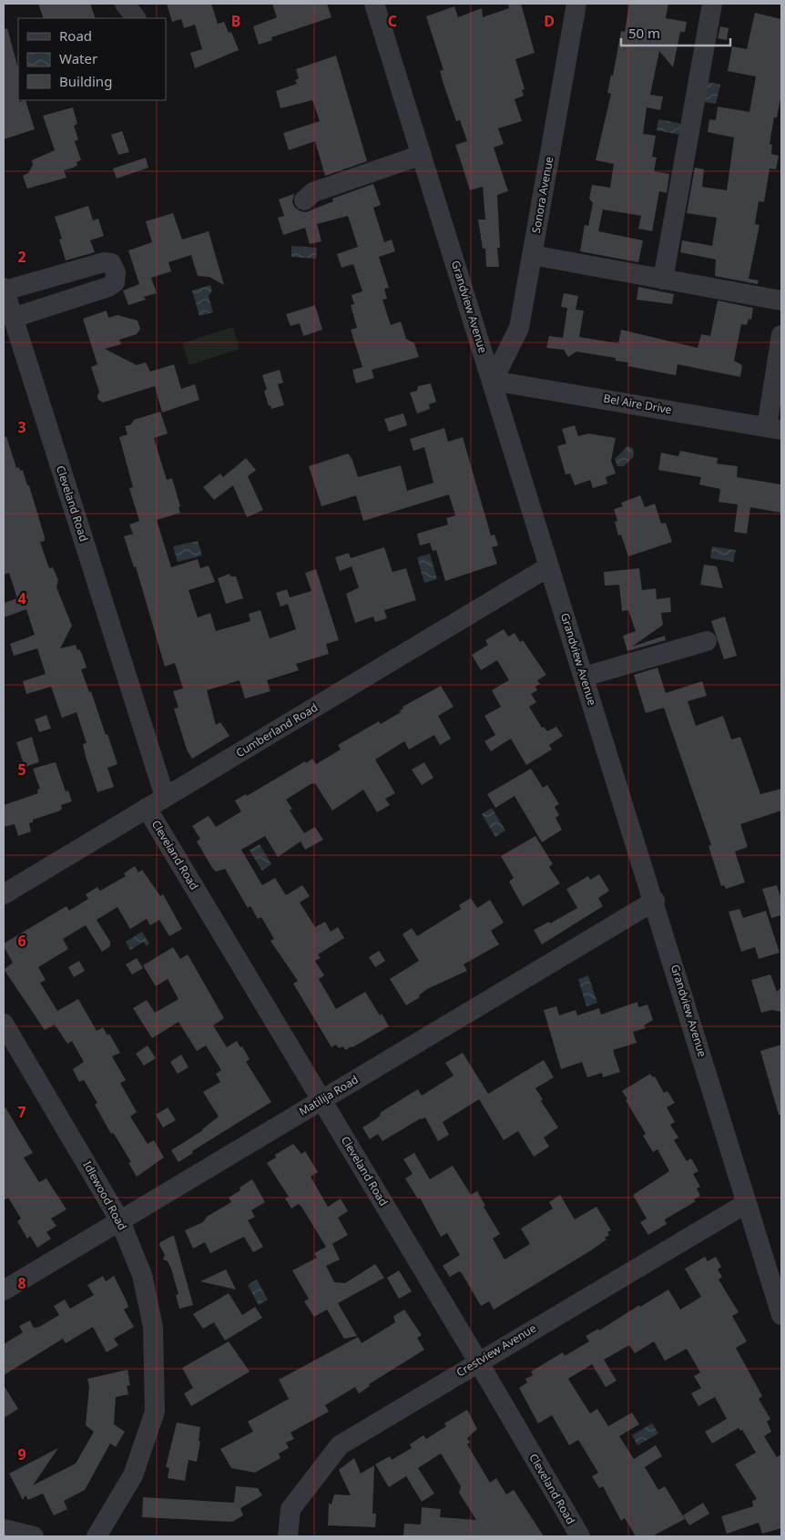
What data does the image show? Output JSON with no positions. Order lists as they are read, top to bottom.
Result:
{
  "streets": {
    "street": [
      "Sonora Avenue",
      "Grandview Avenue",
      "Bel Aire Drive",
      "Cleveland Road",
      "Cumberland Road",
      "Matilija Road",
      "Idlewood Road",
      "Crestview Avenue"
    ]
  },
  "crossings": [
    ["Sonora Avenue", "Grandview Avenue"],
    ["Sonora Avenue", "Bel Aire Drive"],
    ["Grandview Avenue", "Bel Aire Drive"],
    ["Grandview Avenue", "Cumberland Road"],
    ["Grandview Avenue", "Matilija Road"],
    ["Grandview Avenue", "Crestview Avenue"],
    ["Cleveland Road", "Cumberland Road"],
    ["Cleveland Road", "Matilija Road"],
    ["Cleveland Road", "Crestview Avenue"],
    ["Matilija Road", "Idlewood Road"]
  ],
  "legend": ["Road", "Water", "Building"],
  "scale_bar": "50 m",
  "grid": {
    "columns": ["B", "C", "D"],
    "rows": [
      "2",
      "3",
      "4",
      "5",
      "6",
      "7",
      "8",
      "9"
    ]
  }
}
